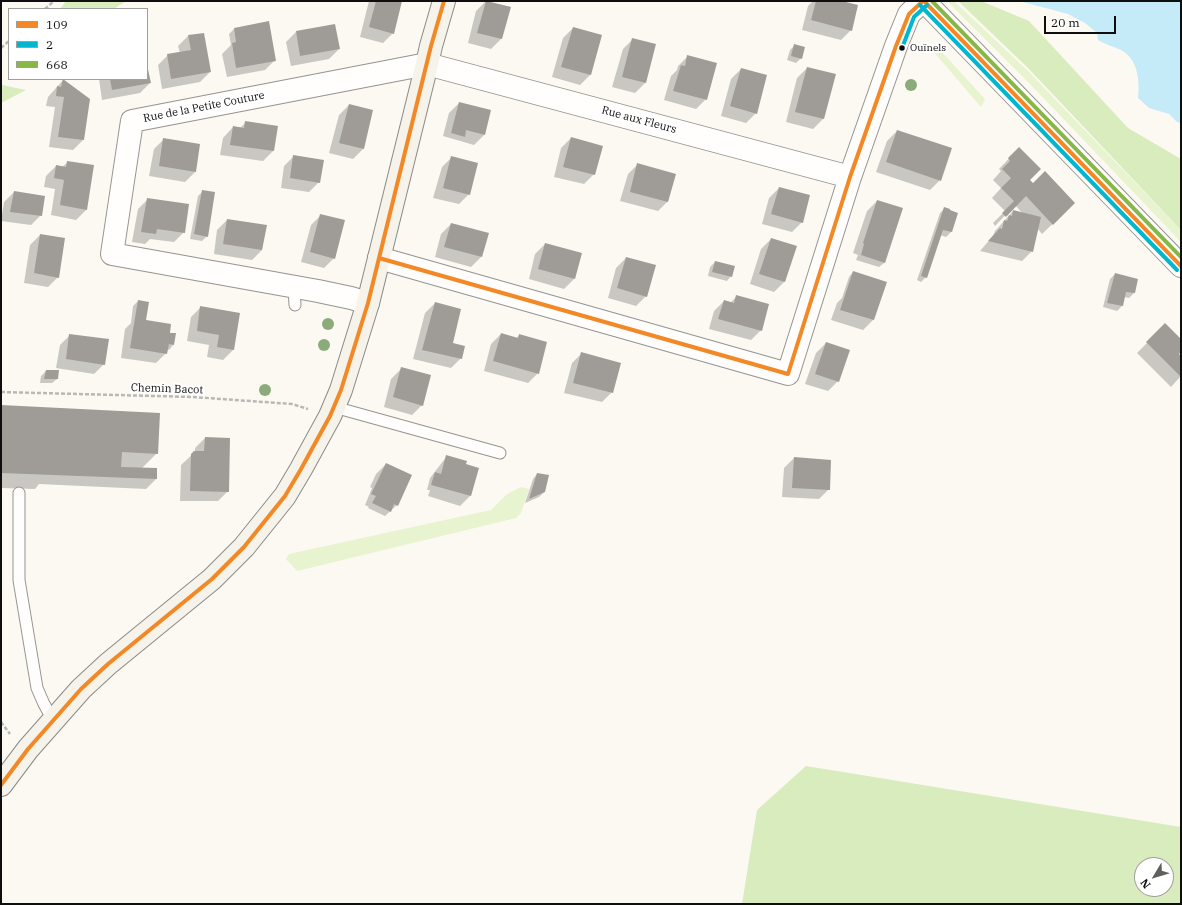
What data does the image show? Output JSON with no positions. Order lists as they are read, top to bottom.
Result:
{
  "streets": {
    "street": ["Rue de la Petite Couture", "Rue aux Fleurs"],
    "path": ["Chemin Bacot"]
  },
  "crossings": [
    ["Rue de la Petite Couture", "Rue aux Fleurs"]
  ],
  "places": ["Ouïnels"],
  "lines": ["transit line 109", "transit line 668", "transit line 2"],
  "legend": ["109", "2", "668"],
  "scale_bar": "20 m",
  "north": "bottom left"
}
